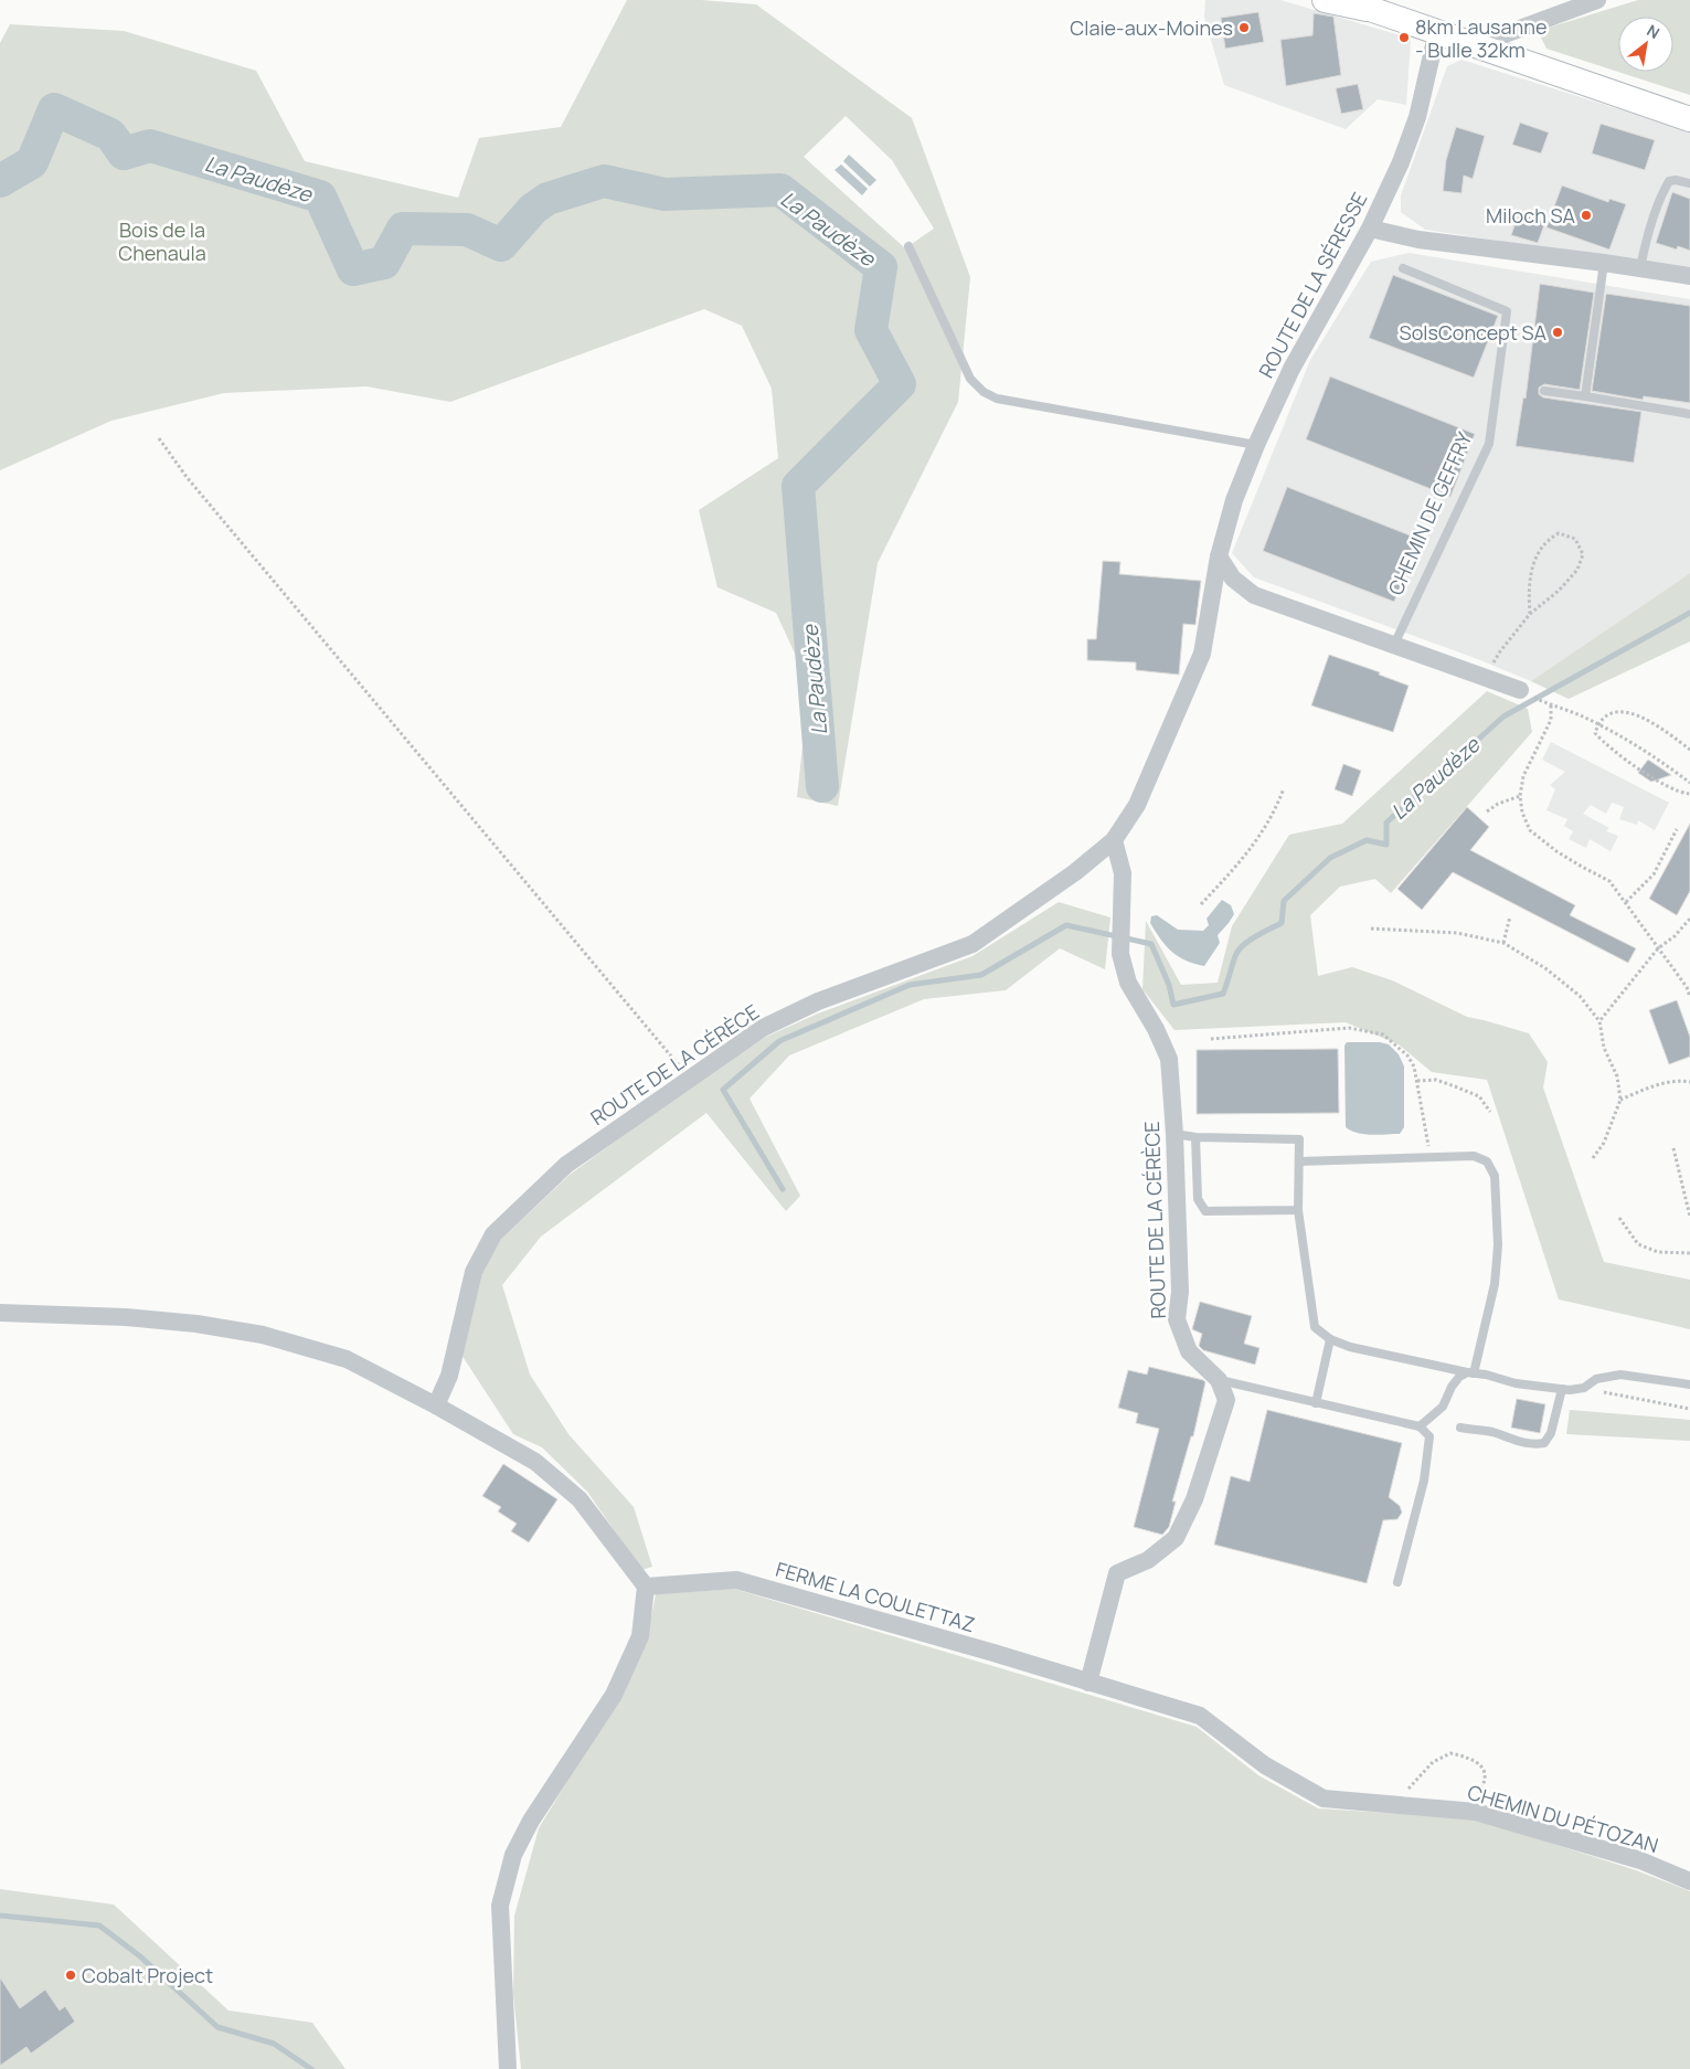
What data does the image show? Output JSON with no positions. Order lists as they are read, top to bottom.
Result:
{
  "streets": {
    "street": [
      "ROUTE DE LA SÉRESSE",
      "ROUTE DE LA CÉRÈCE",
      "FERME LA COULETTAZ",
      "CHEMIN DU PÉTOZAN"
    ],
    "lane": ["CHEMIN DE GEFFRY"]
  },
  "crossings": [
    ["ROUTE DE LA SÉRESSE", "ROUTE DE LA CÉRÈCE"],
    ["FERME LA COULETTAZ", "CHEMIN DU PÉTOZAN"]
  ],
  "water": ["La Paudèze"],
  "parks": ["Bois de la Chenaula"],
  "places": [
    "Claie-aux-Moines",
    "8km Lausanne - Bulle 32km",
    "Miloch SA",
    "SolsConcept SA",
    "Cobalt Project"
  ],
  "north": "top right"
}
